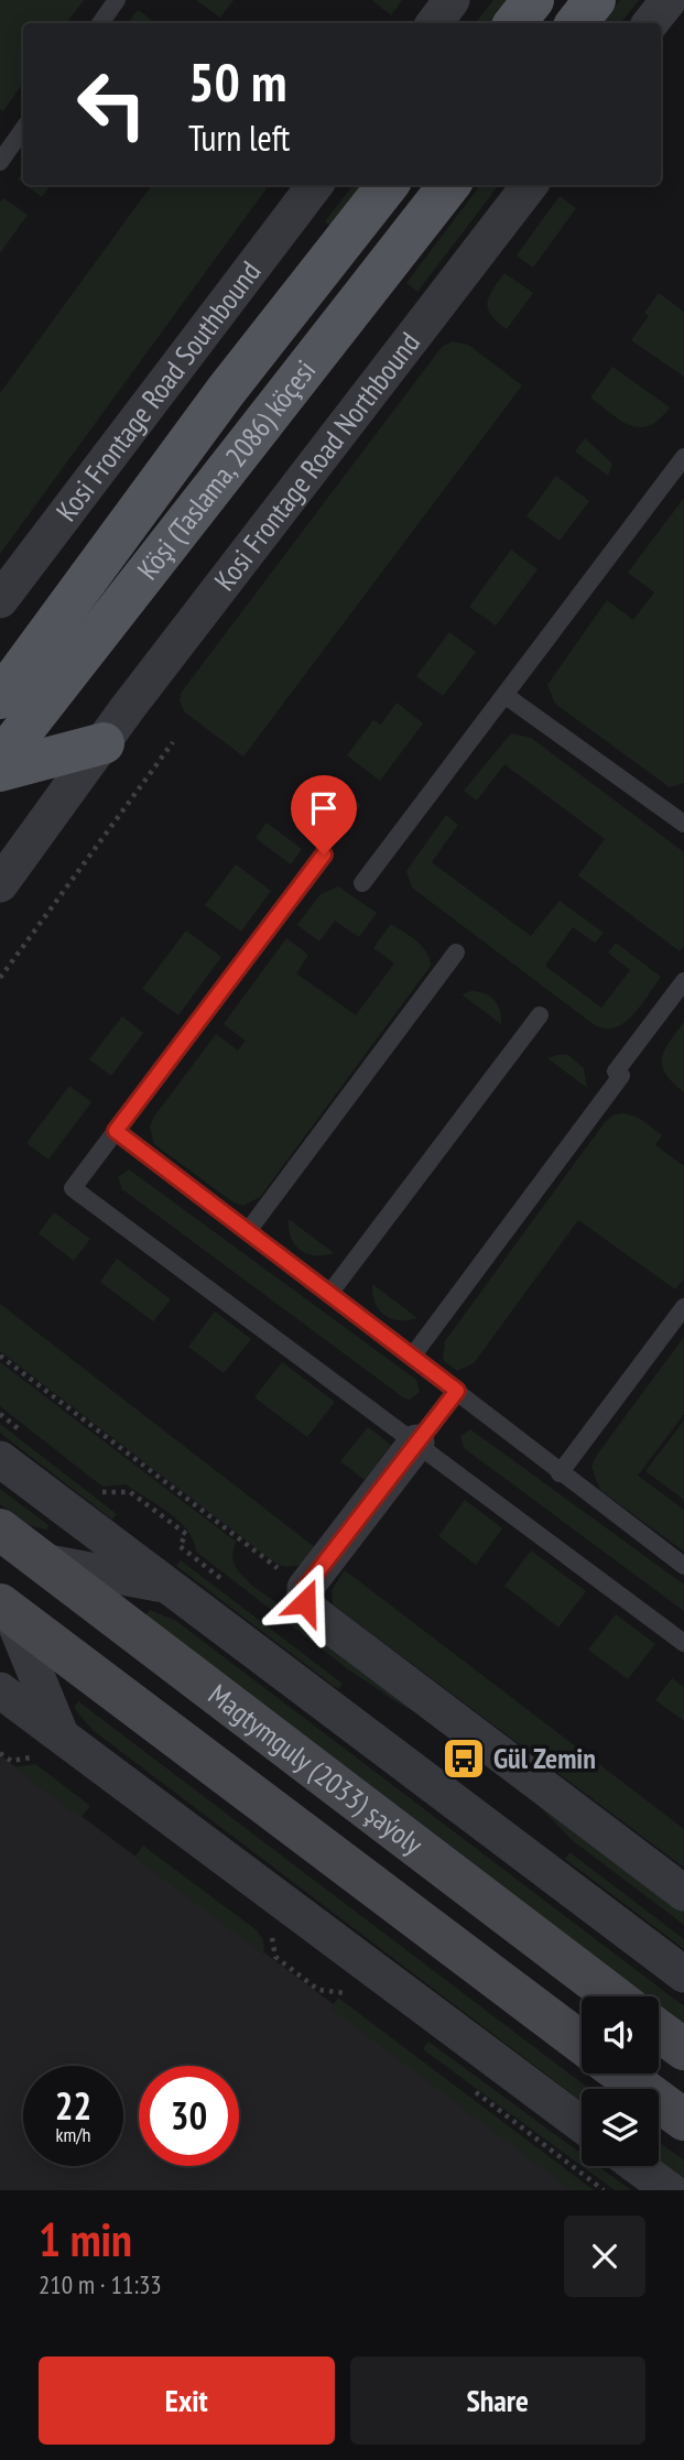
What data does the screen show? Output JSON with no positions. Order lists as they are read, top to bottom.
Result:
{
  "streets": {
    "main road": ["Köşi (Taslama, 2086) köçesi", "Magtymguly (2033) şaýoly"],
    "street": ["Kosi Frontage Road Southbound", "Kosi Frontage Road Northbound"]
  },
  "places": {
    "bus stop": ["Gül Zemin"]
  },
  "page": {
    "turn": ["50 m", "Turn left"],
    "speed": "22 km/h",
    "limit": "30",
    "heading": ["1 min", "210 m · 11:33"],
    "buttons": ["Exit", "Share"]
  }
}
